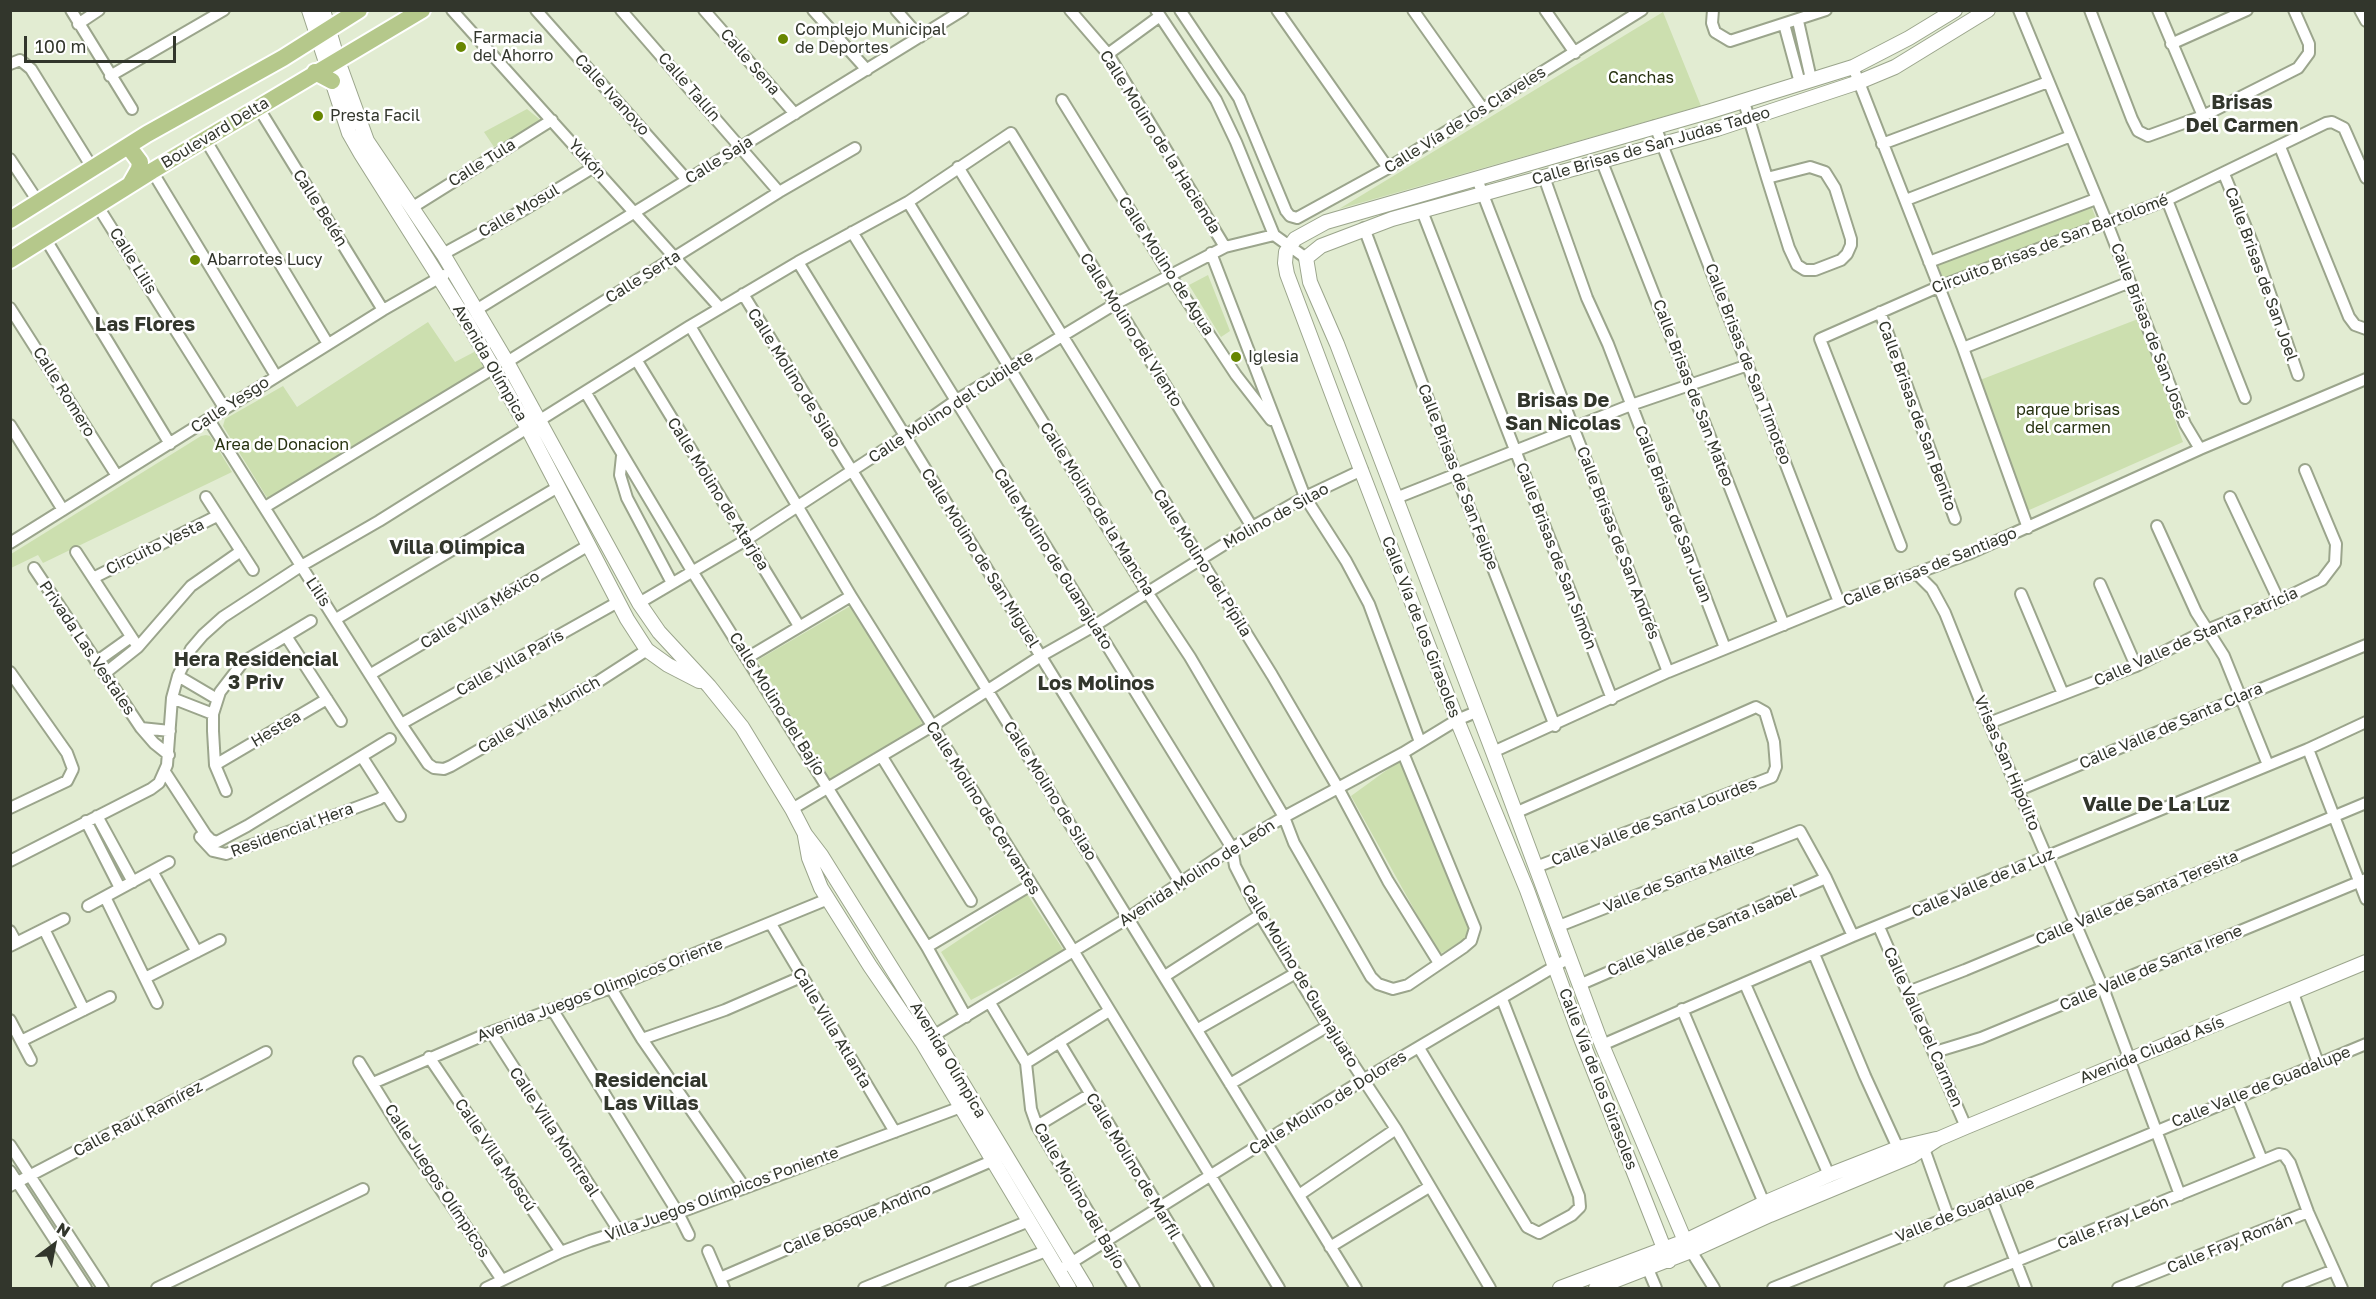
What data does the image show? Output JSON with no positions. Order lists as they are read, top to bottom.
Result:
{
  "streets": {
    "main road": ["Boulevard Delta"],
    "street": [
      "Calle Sena",
      "Calle Tallín",
      "Calle Ivanovo",
      "Calle Vía de los Claveles",
      "Calle Molino de la Hacienda",
      "Calle Brisas de San Judas Tadeo",
      "Yukón",
      "Calle Saja",
      "Calle Tula",
      "Calle Belén",
      "Calle Mosul",
      "Circuito Brisas de San Bartolomé",
      "Calle Lilis",
      "Calle Molino de Agua",
      "Calle Brisas de San Joel",
      "Calle Serta",
      "Calle Molino del Viento",
      "Calle Brisas de San José",
      "Avenida Olímpica",
      "Calle Brisas de San Timoteo",
      "Calle Molino de Silao",
      "Calle Romero",
      "Calle Brisas de San Mateo",
      "Calle Yesgo",
      "Calle Molino del Cubilete",
      "Calle Brisas de San Benito",
      "Calle Brisas de San Felipe",
      "Calle Molino de Atarjea",
      "Calle Molino de la Mancha",
      "Calle Brisas de San Juan",
      "Molino de Silao",
      "Calle Brisas de San Andrés",
      "Circuito Vesta",
      "Calle Brisas de San Simón",
      "Calle Molino de San Miguel",
      "Calle Molino de Guanajuato",
      "Calle Molino del Pípila",
      "Calle Brisas de Santiago",
      "Lilis",
      "Calle Villa México",
      "Calle Vía de los Girasoles",
      "Calle Valle de Stanta Patricia",
      "Privada Las Vestales",
      "Calle Villa París",
      "Calle Molino del Bajío",
      "Calle Villa Munich",
      "Calle Valle de Santa Clara",
      "Hestea",
      "Vrisas San Hipólito",
      "Calle Molino de Cervantes",
      "Calle Valle de Santa Lourdes",
      "Residencial Hera",
      "Avenida Molino de León",
      "Valle de Santa Mailte",
      "Calle Valle de la Luz",
      "Calle Valle de Santa Teresita",
      "Calle Valle de Santa Isabel",
      "Calle Valle de Santa Irene",
      "Avenida Juegos Olimpicos Oriente",
      "Calle Valle del Carmen",
      "Calle Villa Atlanta",
      "Avenida Ciudad Asís",
      "Calle Valle de Guadalupe",
      "Calle Molino de Dolores",
      "Calle Raúl Ramírez",
      "Calle Villa Montreal",
      "Calle Villa Moscú",
      "Calle Molino de Marfil",
      "Calle Juegos Olímpicos",
      "Villa Juegos Olímpicos Poniente",
      "Valle de Guadalupe",
      "Calle Bosque Andino",
      "Calle Fray León",
      "Calle Fray Román"
    ]
  },
  "crossings": [
    ["Calle Sena", "Calle Saja"],
    ["Calle Tallín", "Calle Saja"],
    ["Calle Tallín", "Calle Serta"],
    ["Calle Ivanovo", "Calle Saja"],
    ["Boulevard Delta", "Calle Belén"],
    ["Boulevard Delta", "Calle Lilis"],
    ["Boulevard Delta", "Avenida Olímpica"],
    ["Calle Molino de la Hacienda", "Calle Molino del Cubilete"],
    ["Calle Brisas de San Judas Tadeo", "Calle Brisas de San Timoteo"],
    ["Calle Brisas de San Judas Tadeo", "Calle Brisas de San Mateo"],
    ["Calle Brisas de San Judas Tadeo", "Calle Brisas de San Felipe"],
    ["Calle Brisas de San Judas Tadeo", "Calle Brisas de San Juan"],
    ["Calle Brisas de San Judas Tadeo", "Calle Brisas de San Andrés"],
    ["Calle Brisas de San Judas Tadeo", "Calle Brisas de San Simón"],
    ["Calle Brisas de San Judas Tadeo", "Calle Vía de los Girasoles"],
    ["Yukón", "Calle Saja"],
    ["Yukón", "Calle Tula"],
    ["Yukón", "Calle Mosul"],
    ["Yukón", "Calle Serta"],
    ["Calle Saja", "Avenida Olímpica"],
    ["Calle Tula", "Avenida Olímpica"],
    ["Calle Belén", "Calle Yesgo"],
    ["Calle Mosul", "Avenida Olímpica"],
    ["Circuito Brisas de San Bartolomé", "Calle Brisas de San Joel"],
    ["Circuito Brisas de San Bartolomé", "Calle Brisas de San José"],
    ["Circuito Brisas de San Bartolomé", "Calle Brisas de San Benito"],
    ["Calle Lilis", "Calle Yesgo"],
    ["Calle Molino de Agua", "Calle Molino del Cubilete"],
    ["Calle Molino de Agua", "Molino de Silao"],
    ["Calle Molino de Agua", "Avenida Molino de León"],
    ["Calle Serta", "Avenida Olímpica"],
    ["Calle Molino del Viento", "Calle Molino del Cubilete"],
    ["Calle Molino del Viento", "Molino de Silao"],
    ["Calle Molino del Viento", "Calle Molino del Pípila"],
    ["Calle Brisas de San José", "Calle Brisas de Santiago"],
    ["Avenida Olímpica", "Calle Yesgo"],
    ["Avenida Olímpica", "Calle Molino del Cubilete"],
    ["Avenida Olímpica", "Molino de Silao"],
    ["Avenida Olímpica", "Calle Villa México"],
    ["Avenida Olímpica", "Calle Villa París"],
    ["Avenida Olímpica", "Calle Villa Munich"],
    ["Avenida Olímpica", "Avenida Molino de León"],
    ["Avenida Olímpica", "Avenida Juegos Olimpicos Oriente"],
    ["Avenida Olímpica", "Calle Molino de Dolores"],
    ["Avenida Olímpica", "Villa Juegos Olímpicos Poniente"],
    ["Avenida Olímpica", "Calle Bosque Andino"],
    ["Calle Brisas de San Timoteo", "Calle Brisas de Santiago"],
    ["Calle Molino de Silao", "Calle Molino del Cubilete"],
    ["Calle Molino de Silao", "Molino de Silao"],
    ["Calle Molino de Silao", "Avenida Molino de León"],
    ["Calle Molino de Silao", "Calle Molino de Dolores"],
    ["Calle Romero", "Calle Yesgo"],
    ["Calle Brisas de San Mateo", "Calle Brisas de Santiago"],
    ["Calle Yesgo", "Lilis"],
    ["Calle Molino del Cubilete", "Calle Molino de Atarjea"],
    ["Calle Molino del Cubilete", "Calle Molino de la Mancha"],
    ["Calle Molino del Cubilete", "Calle Molino de San Miguel"],
    ["Calle Molino del Cubilete", "Calle Molino de Guanajuato"],
    ["Calle Molino del Cubilete", "Calle Molino del Pípila"],
    ["Calle Molino del Cubilete", "Calle Molino del Bajío"],
    ["Calle Molino del Cubilete", "Calle Molino de Cervantes"],
    ["Calle Brisas de San Felipe", "Calle Brisas de Santiago"],
    ["Calle Molino de la Mancha", "Molino de Silao"],
    ["Calle Molino de la Mancha", "Calle Molino del Pípila"],
    ["Calle Molino de la Mancha", "Avenida Molino de León"],
    ["Calle Brisas de San Juan", "Calle Brisas de Santiago"],
    ["Molino de Silao", "Calle Molino de San Miguel"],
    ["Molino de Silao", "Calle Molino de Guanajuato"],
    ["Molino de Silao", "Calle Molino del Pípila"],
    ["Molino de Silao", "Calle Vía de los Girasoles"],
    ["Molino de Silao", "Calle Molino del Bajío"],
    ["Molino de Silao", "Calle Molino de Cervantes"],
    ["Calle Brisas de San Andrés", "Calle Brisas de Santiago"],
    ["Calle Brisas de San Simón", "Calle Brisas de Santiago"],
    ["Calle Molino de San Miguel", "Avenida Molino de León"],
    ["Calle Molino de Guanajuato", "Avenida Molino de León"],
    ["Calle Molino de Guanajuato", "Calle Molino de Dolores"],
    ["Calle Molino del Pípila", "Avenida Molino de León"],
    ["Calle Brisas de Santiago", "Calle Vía de los Girasoles"],
    ["Calle Brisas de Santiago", "Vrisas San Hipólito"],
    ["Lilis", "Calle Villa México"],
    ["Lilis", "Calle Villa París"],
    ["Lilis", "Calle Villa Munich"],
    ["Calle Vía de los Girasoles", "Calle Valle de Santa Lourdes"],
    ["Calle Vía de los Girasoles", "Avenida Molino de León"],
    ["Calle Vía de los Girasoles", "Valle de Santa Mailte"],
    ["Calle Vía de los Girasoles", "Calle Valle de la Luz"],
    ["Calle Vía de los Girasoles", "Calle Valle de Santa Isabel"],
    ["Calle Vía de los Girasoles", "Avenida Ciudad Asís"],
    ["Calle Vía de los Girasoles", "Calle Molino de Dolores"],
    ["Calle Valle de Stanta Patricia", "Vrisas San Hipólito"],
    ["Calle Molino del Bajío", "Avenida Molino de León"],
    ["Calle Molino del Bajío", "Calle Molino de Dolores"],
    ["Calle Valle de Santa Clara", "Vrisas San Hipólito"],
    ["Vrisas San Hipólito", "Calle Valle de la Luz"],
    ["Vrisas San Hipólito", "Calle Valle de Santa Teresita"],
    ["Vrisas San Hipólito", "Calle Valle de Santa Irene"],
    ["Vrisas San Hipólito", "Avenida Ciudad Asís"],
    ["Vrisas San Hipólito", "Calle Valle de Guadalupe"],
    ["Vrisas San Hipólito", "Valle de Guadalupe"],
    ["Vrisas San Hipólito", "Calle Fray León"],
    ["Calle Molino de Cervantes", "Avenida Molino de León"],
    ["Calle Molino de Cervantes", "Calle Molino de Dolores"],
    ["Valle de Santa Mailte", "Calle Valle de Santa Isabel"],
    ["Calle Valle de la Luz", "Calle Valle del Carmen"],
    ["Calle Valle de Santa Teresita", "Calle Valle del Carmen"],
    ["Calle Valle de Santa Irene", "Calle Valle del Carmen"],
    ["Avenida Juegos Olimpicos Oriente", "Calle Villa Atlanta"],
    ["Avenida Juegos Olimpicos Oriente", "Calle Villa Montreal"],
    ["Avenida Juegos Olimpicos Oriente", "Calle Villa Moscú"],
    ["Avenida Juegos Olimpicos Oriente", "Calle Juegos Olímpicos"],
    ["Calle Valle del Carmen", "Avenida Ciudad Asís"],
    ["Calle Villa Atlanta", "Villa Juegos Olímpicos Poniente"],
    ["Calle Valle de Guadalupe", "Valle de Guadalupe"],
    ["Calle Molino de Dolores", "Calle Molino de Marfil"],
    ["Calle Villa Montreal", "Villa Juegos Olímpicos Poniente"],
    ["Calle Villa Moscú", "Villa Juegos Olímpicos Poniente"],
    ["Calle Juegos Olímpicos", "Villa Juegos Olímpicos Poniente"],
    ["Calle Fray León", "Calle Fray Román"]
  ],
  "districts": [
    "Brisas Del Carmen",
    "Las Flores",
    "Brisas De San Nicolas",
    "Villa Olimpica",
    "Hera Residencial 3 Priv",
    "Los Molinos",
    "Valle De La Luz",
    "Residencial Las Villas"
  ],
  "parks": ["Canchas", "parque brisas del carmen", "Area de Donacion"],
  "places": [
    "Complejo Municipal de Deportes",
    "Farmacia del Ahorro",
    "Presta Facil",
    "Abarrotes Lucy",
    "Iglesia"
  ],
  "scale_bar": "100 m",
  "north": "top right"
}
